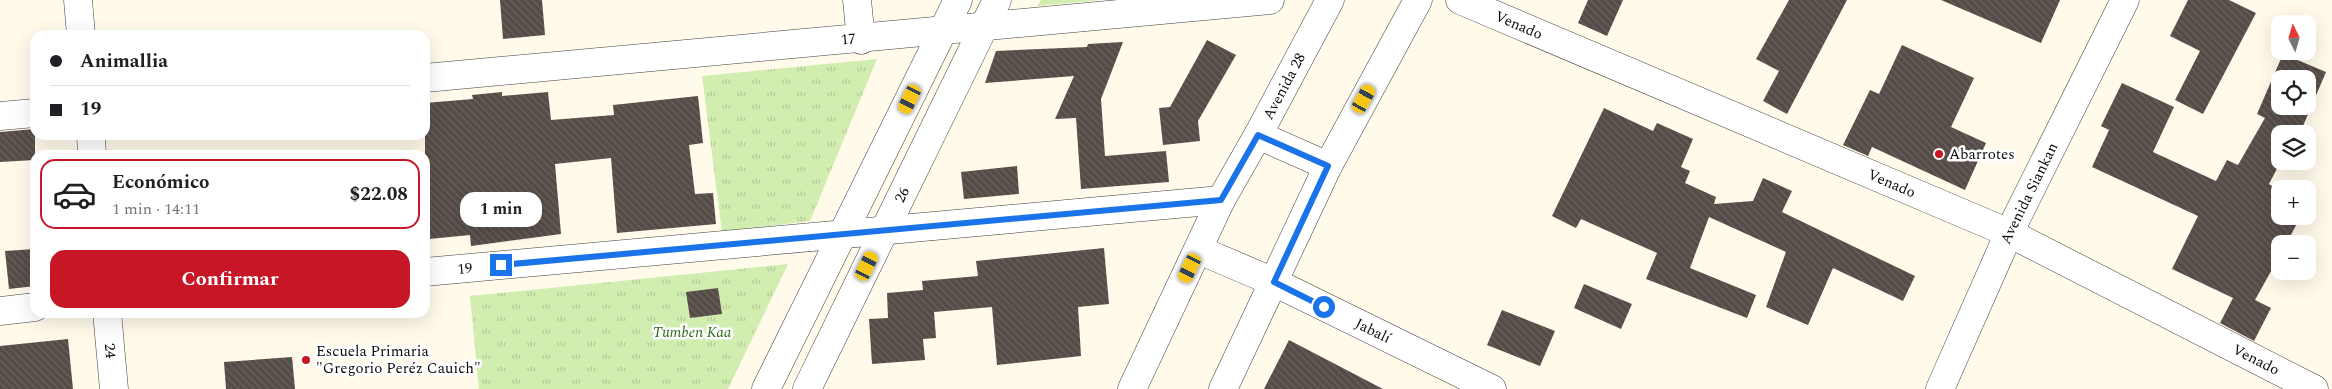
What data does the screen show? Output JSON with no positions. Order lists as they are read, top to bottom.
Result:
{
  "streets": {
    "street": [
      "Venado",
      "17",
      "Avenida 28",
      "Avenida Siankan",
      "26",
      "19",
      "Jabalí",
      "24"
    ]
  },
  "crossings": [
    ["Venado", "Avenida Siankan"],
    ["17", "26"],
    ["Avenida 28", "19"],
    ["Avenida 28", "Jabalí"],
    ["26", "19"]
  ],
  "parks": ["Tumben Kaa"],
  "places": ["Abarrotes", "Escuela Primaria \"Gregorio Peréz Cauich\""],
  "north": "top",
  "page": {
    "map_buttons": ["+", "−"],
    "banner": ["Animallia", "19"],
    "list": [
      {
        "name": "Económico",
        "note": "1 min · 14:11",
        "value": "$22.08"
      }
    ],
    "bubble": "1 min",
    "buttons": "Confirmar"
  }
}
